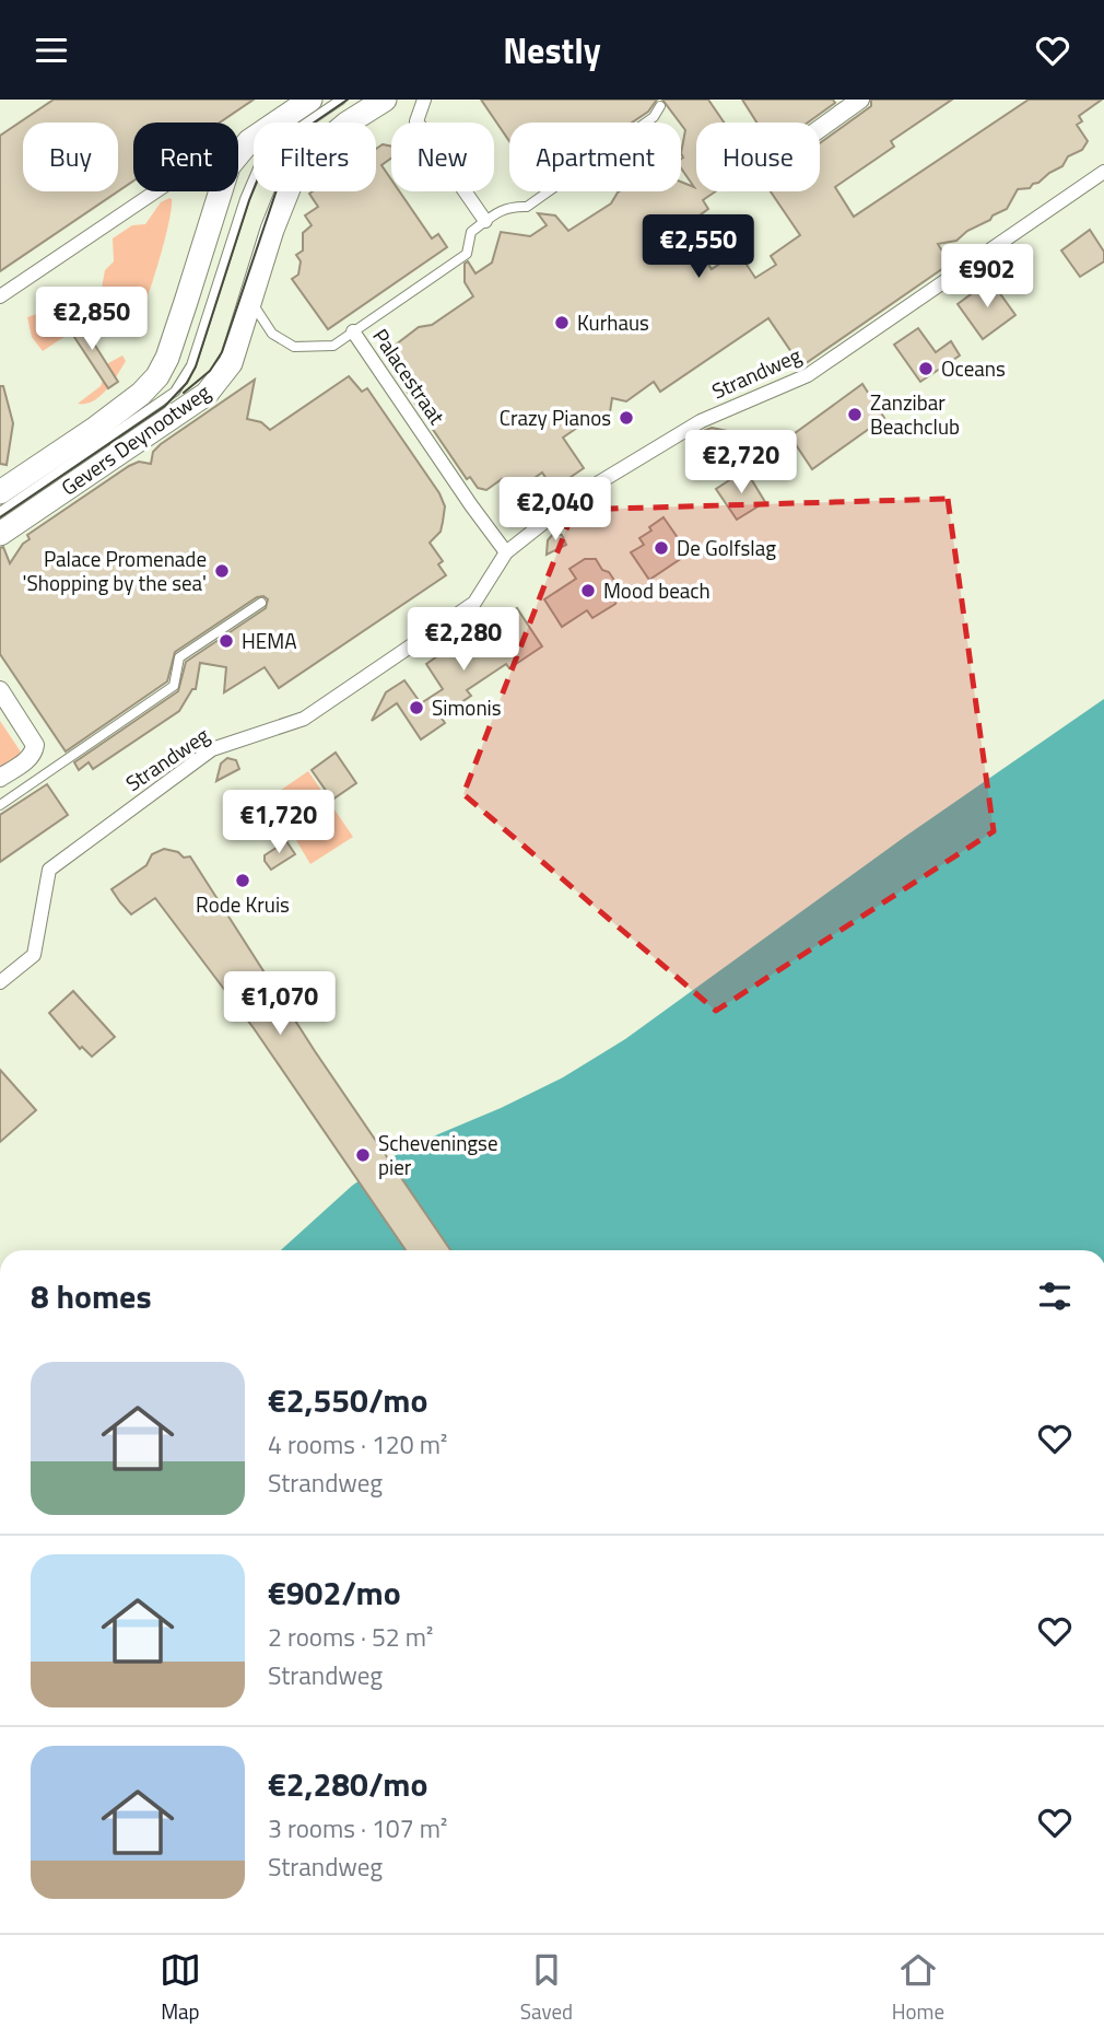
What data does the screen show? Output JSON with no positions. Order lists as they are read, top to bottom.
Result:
{
  "streets": {
    "main road": ["Gevers Deynootweg"],
    "street": ["Strandweg", "Palacestraat"]
  },
  "crossings": [
    ["Strandweg", "Palacestraat"],
    ["Palacestraat", "Gevers Deynootweg"]
  ],
  "places": [
    "Kurhaus",
    "Oceans",
    "Zanzibar Beachclub",
    "Crazy Pianos",
    "De Golfslag",
    "Palace Promenade 'Shopping by the sea'",
    "Mood beach",
    "HEMA",
    "Simonis",
    "Rode Kruis",
    "Scheveningse pier"
  ],
  "page": {
    "header": "Nestly",
    "chip": [
      "Buy",
      "Rent",
      "Filters",
      "New",
      "Apartment",
      "House"
    ],
    "price": [
      "€2,550",
      "€902",
      "€2,850",
      "€2,720",
      "€2,040",
      "€2,280",
      "€1,720",
      "€1,070"
    ],
    "heading": "8 homes",
    "list": [
      {
        "name": "€2,550/mo",
        "note": "4 rooms · 120 m² · Strandweg"
      },
      {
        "name": "€902/mo",
        "note": "2 rooms · 52 m² · Strandweg"
      },
      {
        "name": "€2,280/mo",
        "note": "3 rooms · 107 m² · Strandweg"
      }
    ],
    "tabs": ["Map", "Saved", "Home"]
  }
}
